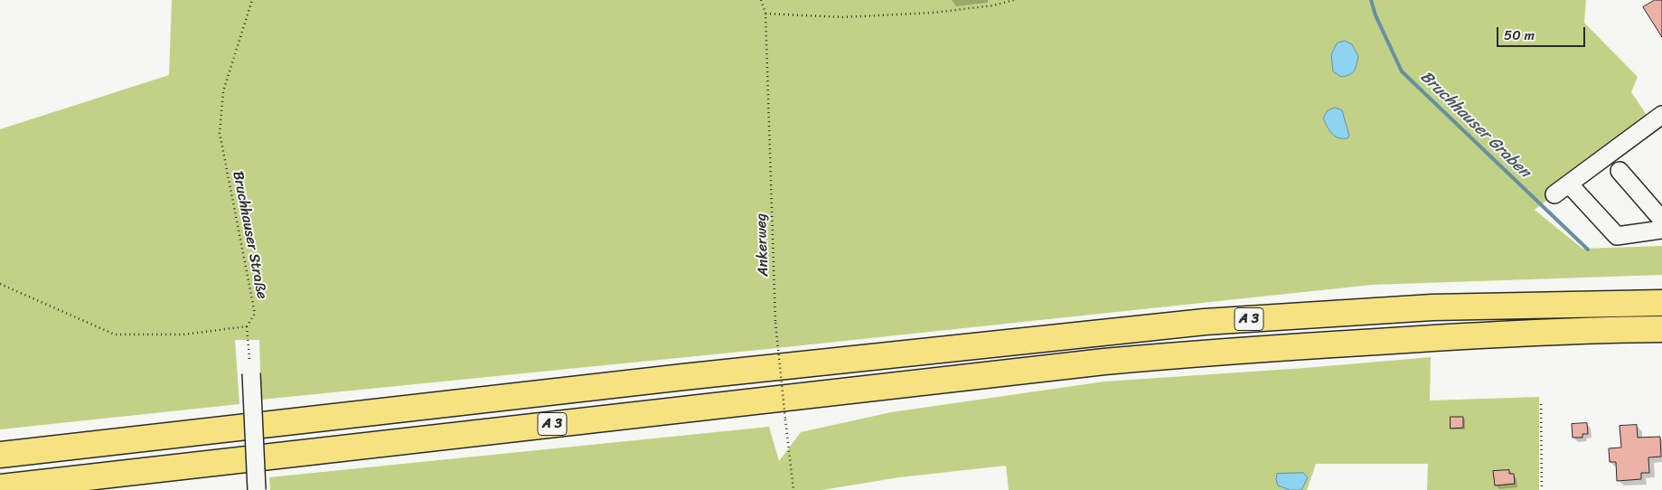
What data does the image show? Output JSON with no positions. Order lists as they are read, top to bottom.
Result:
{
  "streets": {
    "highway": ["A 3"],
    "path": ["Bruchhauser Straße", "Ankerweg"]
  },
  "water": ["Bruchhauser Graben"],
  "scale_bar": "50 m"
}
